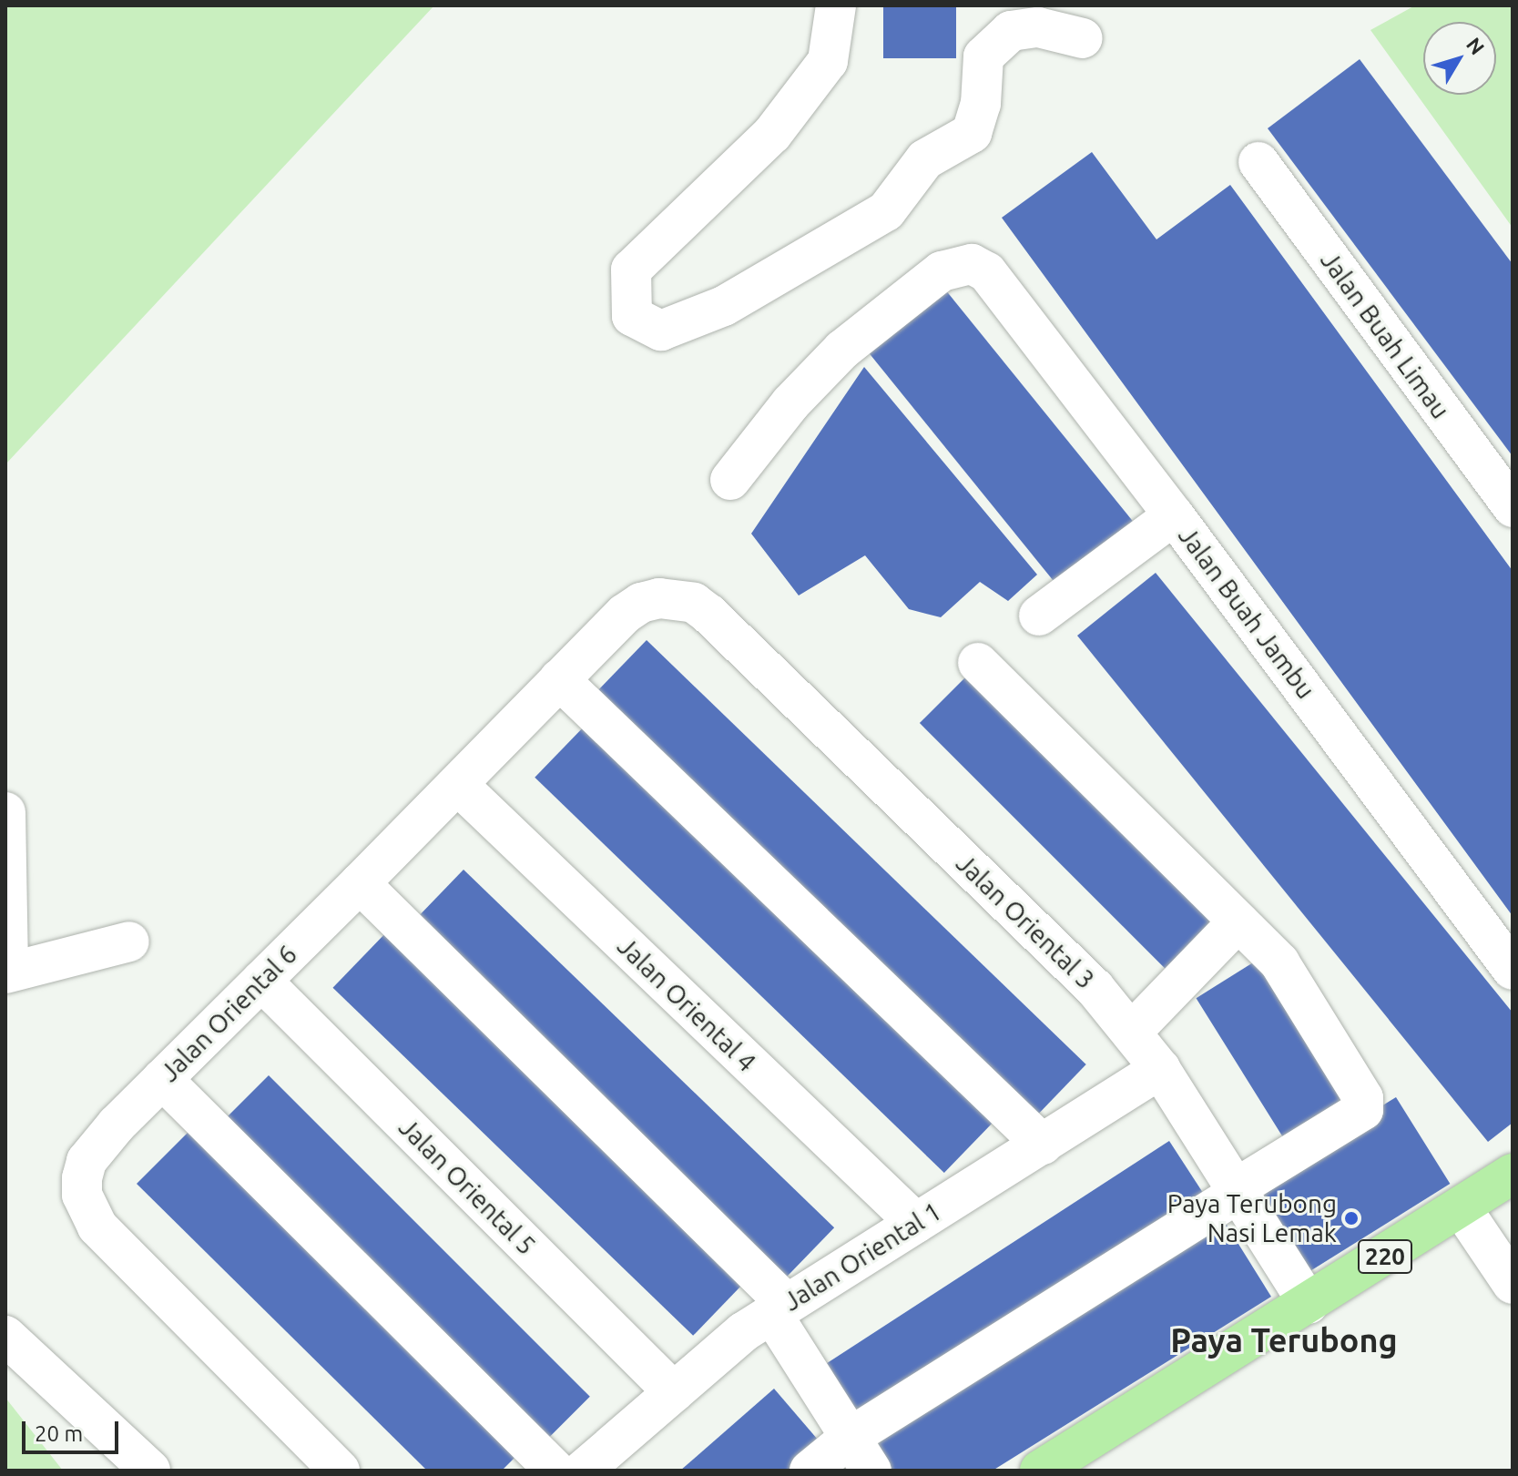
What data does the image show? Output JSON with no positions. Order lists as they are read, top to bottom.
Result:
{
  "streets": {
    "main road": ["220"],
    "street": [
      "Jalan Buah Limau",
      "Jalan Buah Jambu",
      "Jalan Oriental 3",
      "Jalan Oriental 4",
      "Jalan Oriental 6",
      "Jalan Oriental 5",
      "Jalan Oriental 1"
    ]
  },
  "crossings": [
    ["Jalan Oriental 3", "Jalan Oriental 6"],
    ["Jalan Oriental 3", "Jalan Oriental 1"],
    ["Jalan Oriental 3", "220"],
    ["Jalan Oriental 4", "Jalan Oriental 6"],
    ["Jalan Oriental 4", "Jalan Oriental 1"],
    ["Jalan Oriental 6", "Jalan Oriental 5"],
    ["Jalan Oriental 5", "Jalan Oriental 1"]
  ],
  "districts": ["Paya Terubong"],
  "places": ["Paya Terubong Nasi Lemak"],
  "scale_bar": "20 m",
  "north": "top right"
}
